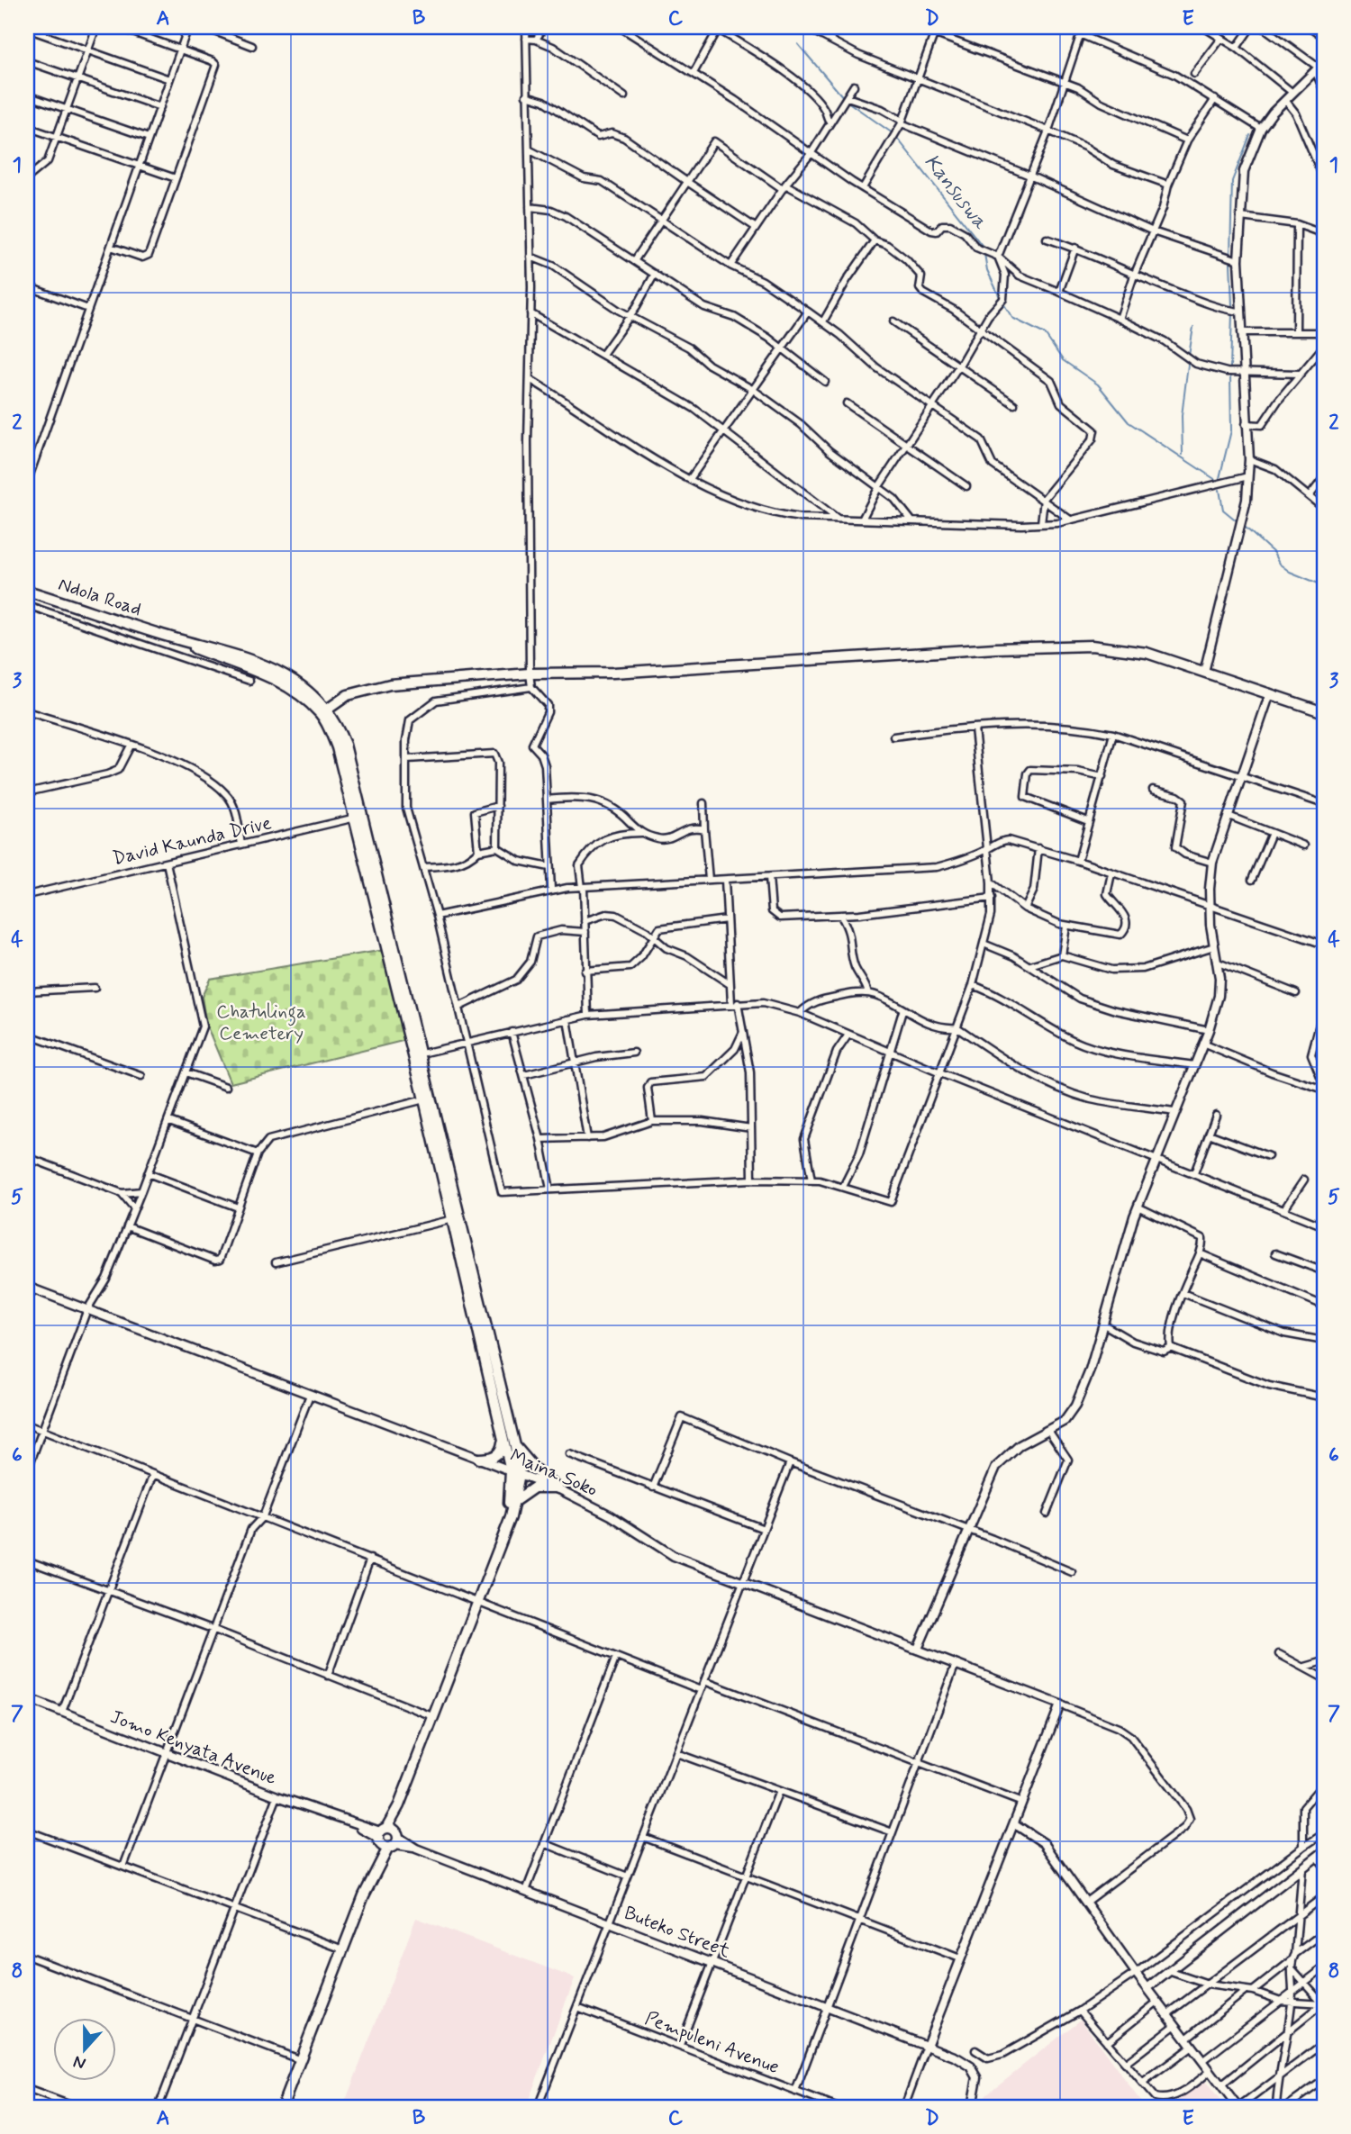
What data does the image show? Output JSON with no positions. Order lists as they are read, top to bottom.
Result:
{
  "streets": {
    "main road": ["Ndola Road"],
    "street": [
      "David Kaunda Drive",
      "Maina Soko",
      "Jomo Kenyata Avenue",
      "Buteko Street",
      "Pempuleni Avenue"
    ]
  },
  "crossings": [
    ["Jomo Kenyata Avenue", "Buteko Street"]
  ],
  "water": ["Kansuswa"],
  "parks": ["Chatulinga Cemetery"],
  "north": "bottom",
  "grid": {
    "columns": [
      "A",
      "B",
      "C",
      "D",
      "E"
    ],
    "rows": [
      "1",
      "2",
      "3",
      "4",
      "5",
      "6",
      "7",
      "8"
    ]
  }
}
